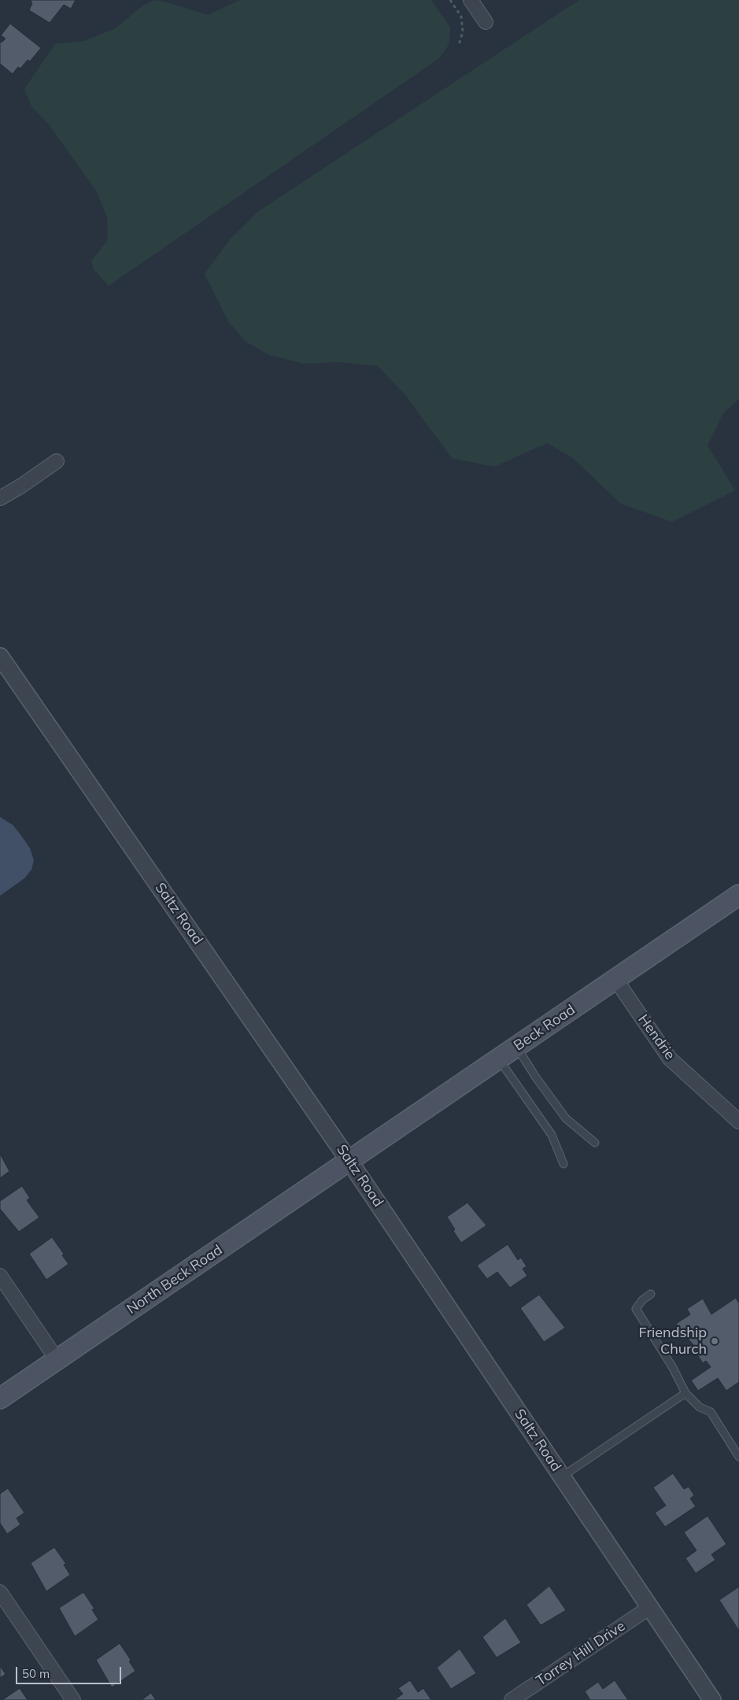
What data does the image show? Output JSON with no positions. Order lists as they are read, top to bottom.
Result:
{
  "streets": {
    "main road": ["Beck Road", "North Beck Road"],
    "street": ["Saltz Road", "Hendrie", "Torrey Hill Drive"]
  },
  "crossings": [
    ["Saltz Road", "Beck Road"],
    ["Saltz Road", "North Beck Road"],
    ["Saltz Road", "Torrey Hill Drive"],
    ["Beck Road", "Hendrie"],
    ["Beck Road", "North Beck Road"]
  ],
  "places": ["Friendship Church"],
  "scale_bar": "50 m"
}
